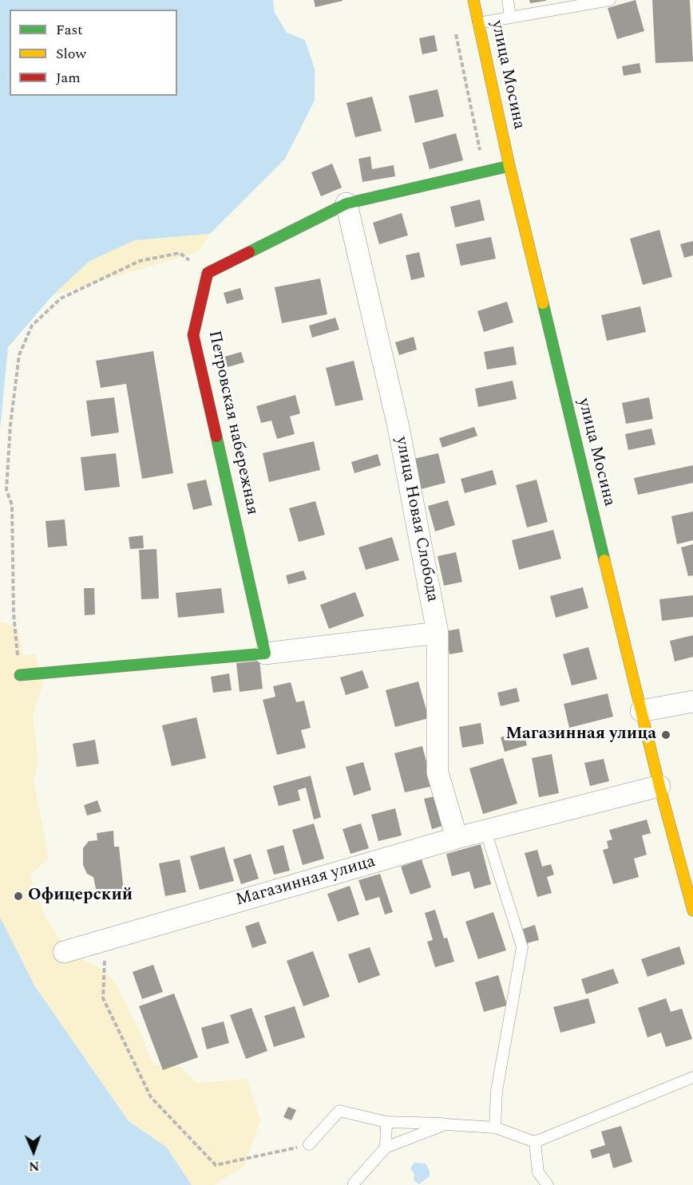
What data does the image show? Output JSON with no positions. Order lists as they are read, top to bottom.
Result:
{
  "streets": {
    "street": [
      "улица Мосина",
      "Петровская набережная",
      "улица Новая Слобода",
      "Магазинная улица"
    ]
  },
  "crossings": [
    ["улица Мосина", "Магазинная улица"],
    ["улица Новая Слобода", "Магазинная улица"]
  ],
  "places": ["Магазинная улица", "Офицерский"],
  "legend": ["Fast", "Slow", "Jam"],
  "north": "bottom"
}
